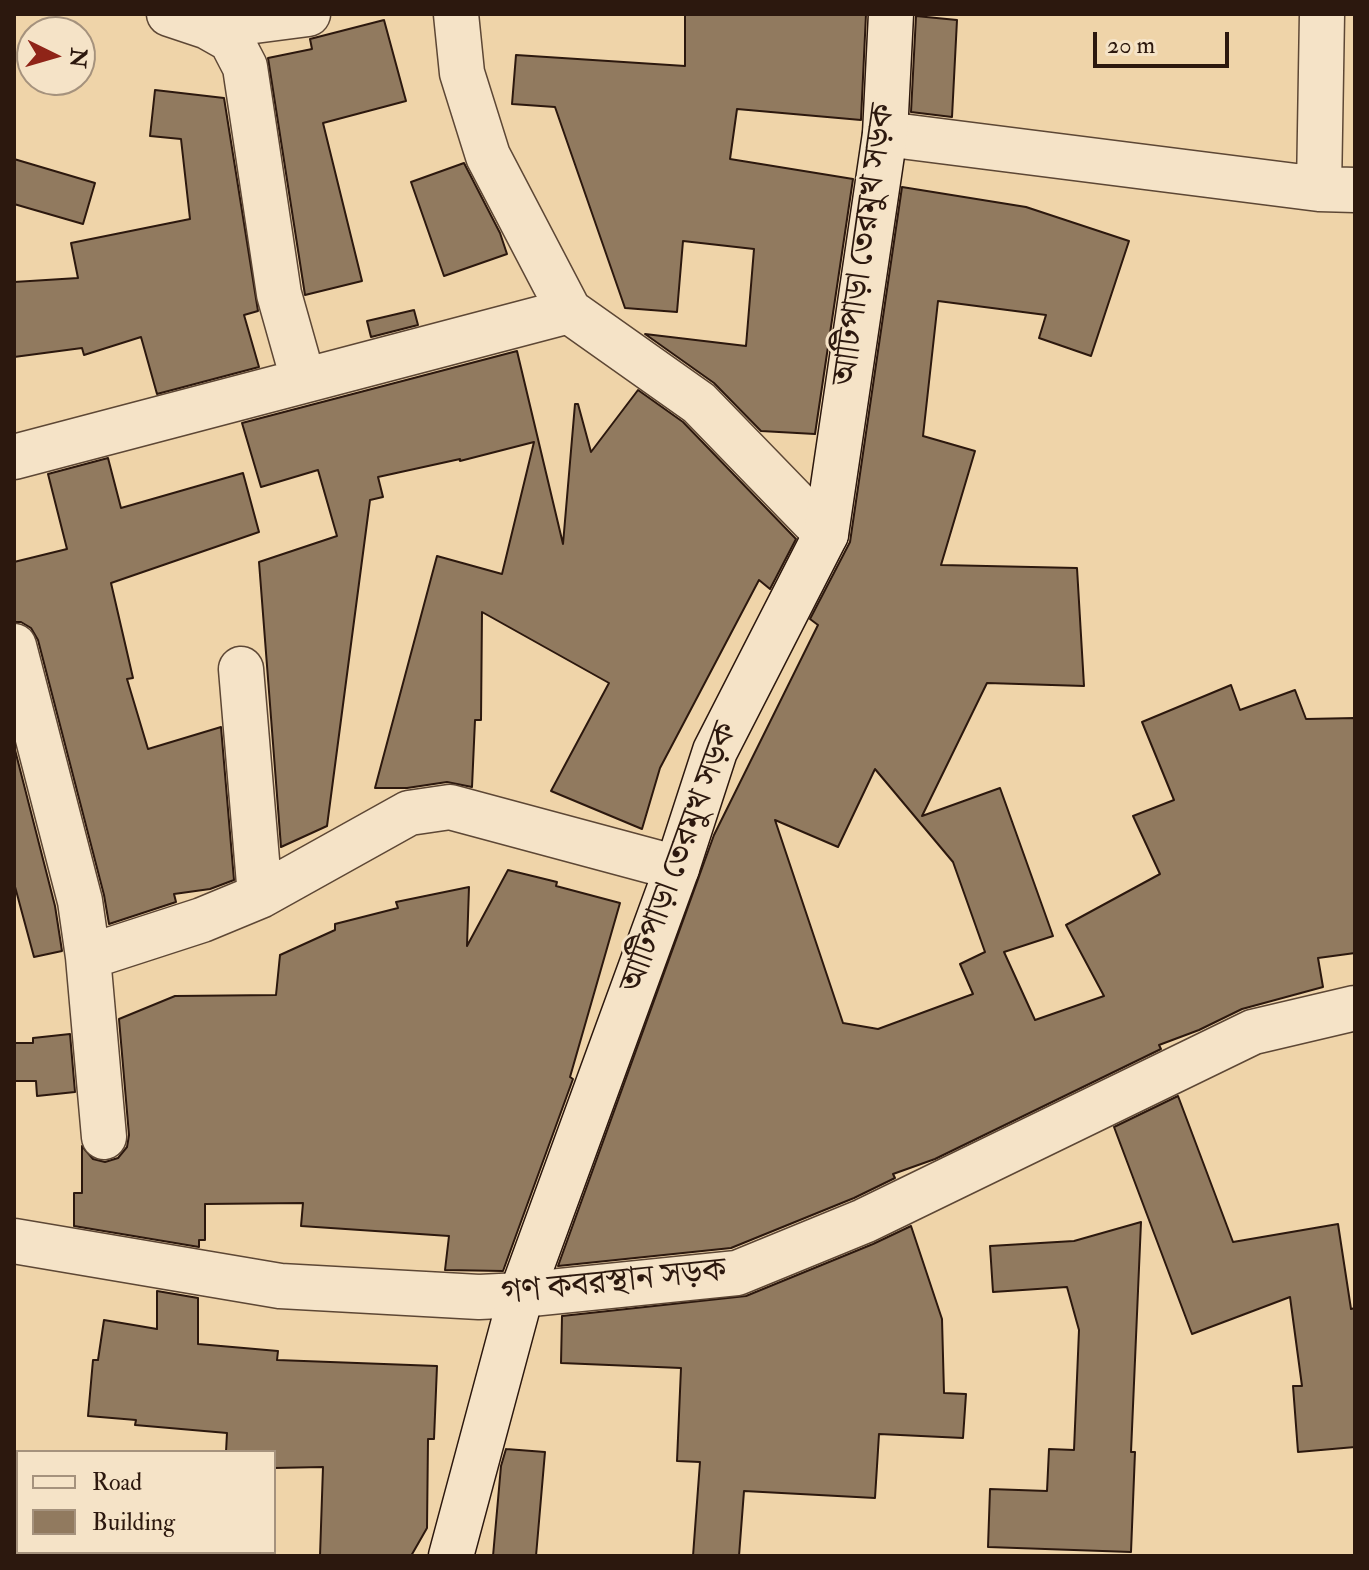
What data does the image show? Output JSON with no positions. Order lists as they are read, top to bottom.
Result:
{
  "streets": {
    "street": ["আটিপাড়া তেরমুখ সড়ক", "গণ কবরস্থান সড়ক"]
  },
  "crossings": [
    ["আটিপাড়া তেরমুখ সড়ক", "গণ কবরস্থান সড়ক"]
  ],
  "legend": ["Road", "Building"],
  "scale_bar": "20 m",
  "north": "right"
}
